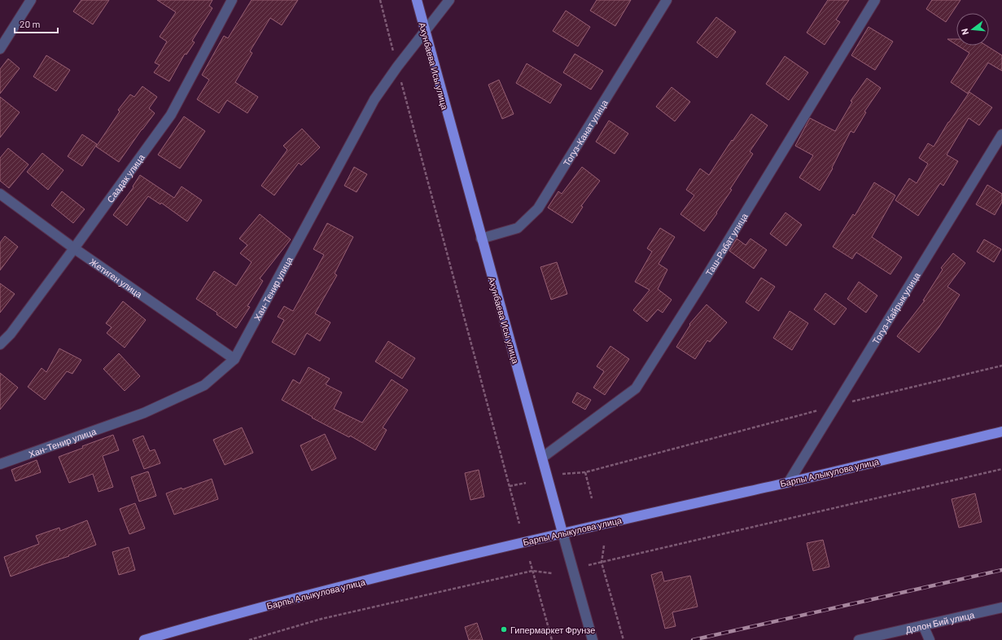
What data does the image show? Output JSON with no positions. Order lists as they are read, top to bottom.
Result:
{
  "streets": {
    "main road": ["Ахунбаева Исы улица", "Барпы Алыкулова улица"],
    "street": [
      "Тогуз-Канат улица",
      "Саадак улица",
      "Таш-Рабат улица",
      "Жетиген улица",
      "Хан-Тенир улица",
      "Тогуз-Кайрык улица",
      "Долон Бий улица"
    ]
  },
  "crossings": [
    ["Ахунбаева Исы улица", "Тогуз-Канат улица"],
    ["Ахунбаева Исы улица", "Таш-Рабат улица"],
    ["Ахунбаева Исы улица", "Хан-Тенир улица"],
    ["Ахунбаева Исы улица", "Барпы Алыкулова улица"],
    ["Саадак улица", "Жетиген улица"],
    ["Жетиген улица", "Хан-Тенир улица"],
    ["Тогуз-Кайрык улица", "Барпы Алыкулова улица"]
  ],
  "places": ["Гипермаркет Фрунзе"],
  "scale_bar": "20 m",
  "north": "left"
}
